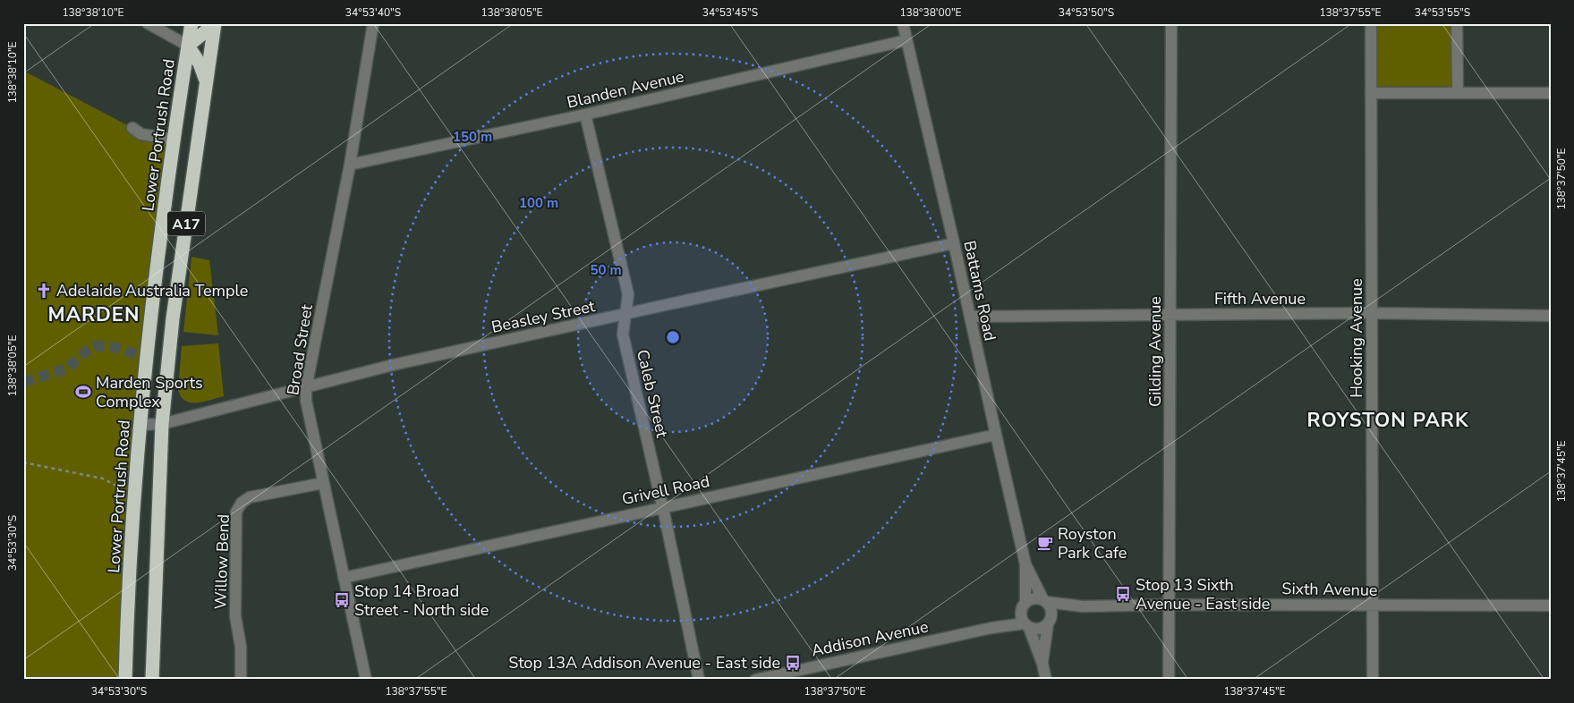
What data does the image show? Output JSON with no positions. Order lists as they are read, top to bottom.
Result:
{
  "streets": {
    "highway": ["Lower Portrush Road", "A17"],
    "street": [
      "Blanden Avenue",
      "Battams Road",
      "Fifth Avenue",
      "Beasley Street",
      "Hooking Avenue",
      "Broad Street",
      "Gilding Avenue",
      "Caleb Street",
      "Grivell Road",
      "Willow Bend",
      "Sixth Avenue",
      "Addison Avenue"
    ]
  },
  "crossings": [
    ["Blanden Avenue", "Battams Road"],
    ["Blanden Avenue", "Broad Street"],
    ["Blanden Avenue", "Caleb Street"],
    ["Lower Portrush Road", "Beasley Street"],
    ["A17", "Beasley Street"],
    ["Battams Road", "Fifth Avenue"],
    ["Battams Road", "Beasley Street"],
    ["Battams Road", "Grivell Road"],
    ["Battams Road", "Sixth Avenue"],
    ["Battams Road", "Addison Avenue"],
    ["Fifth Avenue", "Hooking Avenue"],
    ["Fifth Avenue", "Gilding Avenue"],
    ["Beasley Street", "Broad Street"],
    ["Beasley Street", "Caleb Street"],
    ["Hooking Avenue", "Sixth Avenue"],
    ["Broad Street", "Grivell Road"],
    ["Broad Street", "Willow Bend"],
    ["Gilding Avenue", "Sixth Avenue"],
    ["Caleb Street", "Grivell Road"],
    ["Sixth Avenue", "Addison Avenue"]
  ],
  "districts": ["MARDEN", "ROYSTON PARK"],
  "places": {
    "church": ["Adelaide Australia Temple"],
    "sports": ["Marden Sports Complex"],
    "cafe": ["Royston Park Cafe"],
    "bus stop": ["Stop 13 Sixth Avenue - East side", "Stop 14 Broad Street - North side", "Stop 13A Addison Avenue - East side"]
  },
  "coordinates": [
    "138°38'10\"E",
    "34°53'40\"S",
    "138°38'05\"E",
    "34°53'45\"S",
    "138°38'00\"E",
    "34°53'50\"S",
    "138°37'55\"E",
    "34°53'55\"S",
    "138°37'50\"E",
    "138°37'45\"E",
    "34°53'30\"S"
  ],
  "rings": ["150 m", "100 m", "50 m"]
}
